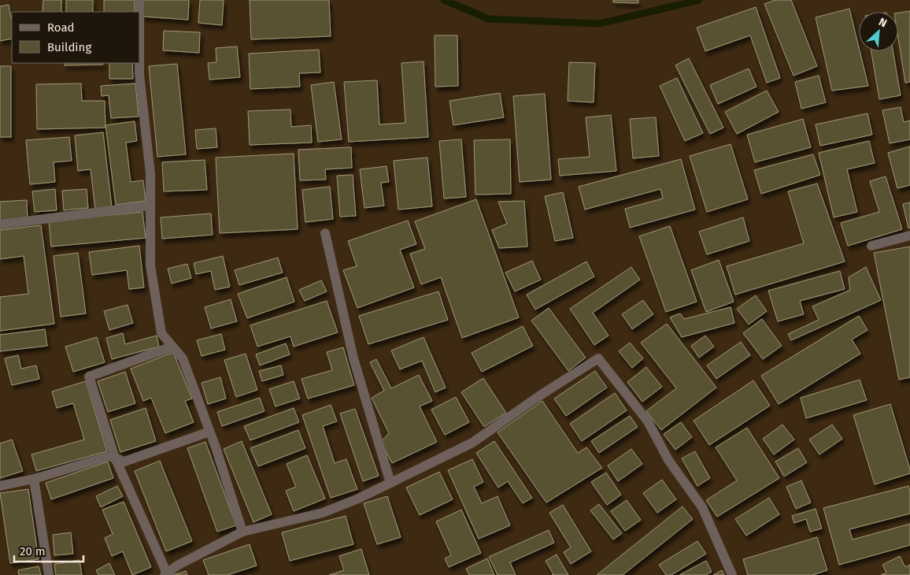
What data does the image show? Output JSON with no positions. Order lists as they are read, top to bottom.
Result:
{
  "legend": ["Road", "Building"],
  "scale_bar": "20 m",
  "north": "top right"
}
